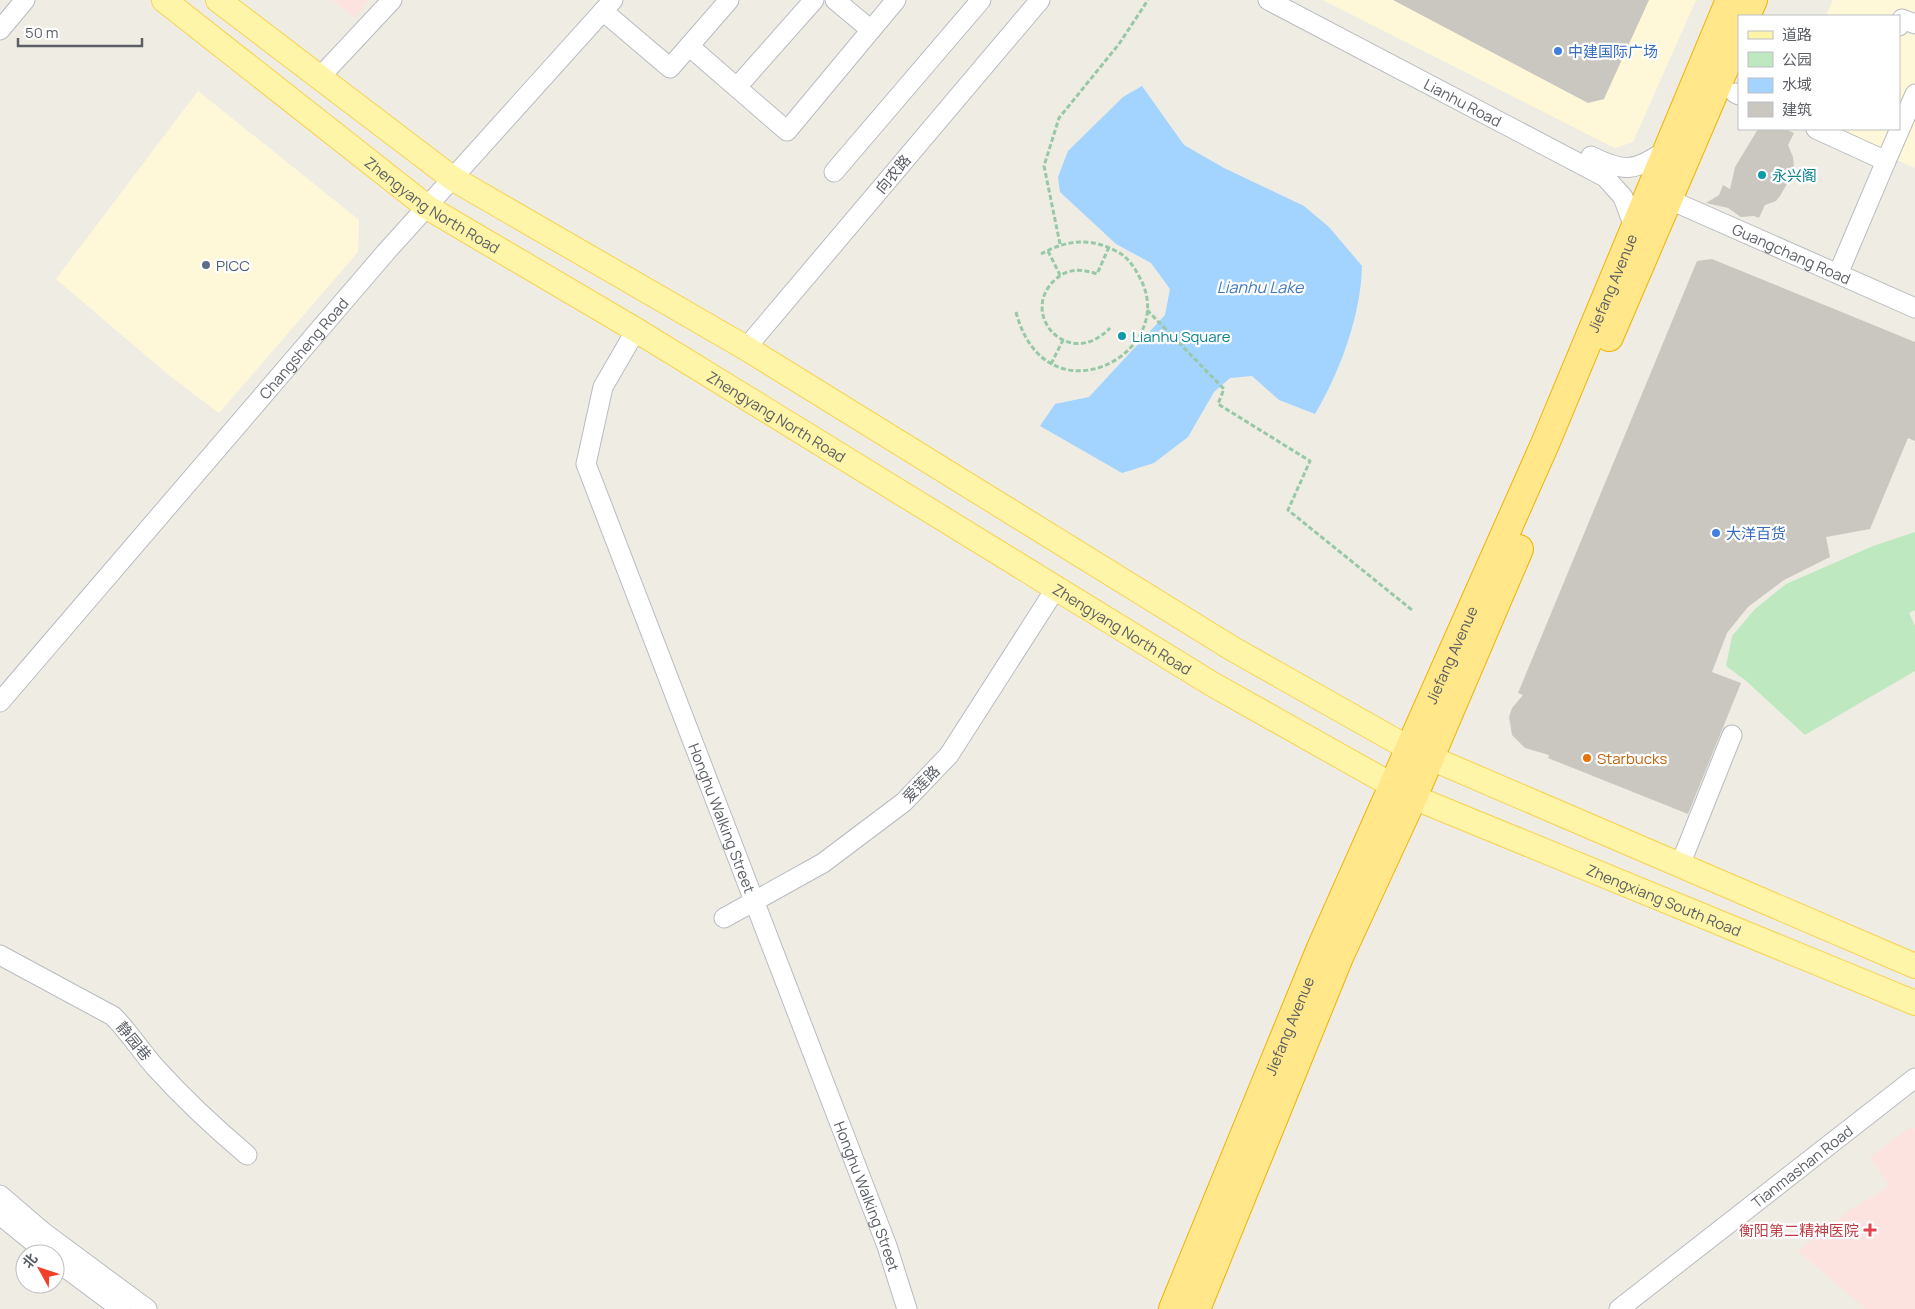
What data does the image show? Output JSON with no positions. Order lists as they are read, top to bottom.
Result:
{
  "streets": {
    "highway": ["Jiefang Avenue"],
    "main road": ["Zhengyang North Road", "Zhengxiang South Road"],
    "street": [
      "Lianhu Road",
      "向农路",
      "Guangchang Road",
      "Changsheng Road",
      "爱莲路",
      "Honghu Walking Street",
      "静园巷",
      "Tianmashan Road"
    ]
  },
  "crossings": [
    ["Lianhu Road", "Jiefang Avenue"],
    ["向农路", "Zhengyang North Road"],
    ["Zhengyang North Road", "Jiefang Avenue"],
    ["Zhengyang North Road", "Changsheng Road"],
    ["Zhengyang North Road", "爱莲路"],
    ["Zhengyang North Road", "Honghu Walking Street"],
    ["Zhengyang North Road", "Zhengxiang South Road"],
    ["Guangchang Road", "Jiefang Avenue"],
    ["Jiefang Avenue", "Zhengxiang South Road"],
    ["爱莲路", "Honghu Walking Street"]
  ],
  "water": ["Lianhu Lake"],
  "places": {
    "other": [
      "中建国际广场",
      "永兴阁",
      "PICC",
      "Lianhu Square",
      "大洋百货",
      "Starbucks"
    ],
    "health": ["衡阳第二精神医院"]
  },
  "legend": [
    "道路",
    "公园",
    "水域",
    "建筑"
  ],
  "scale_bar": "50 m",
  "north": "top left"
}
